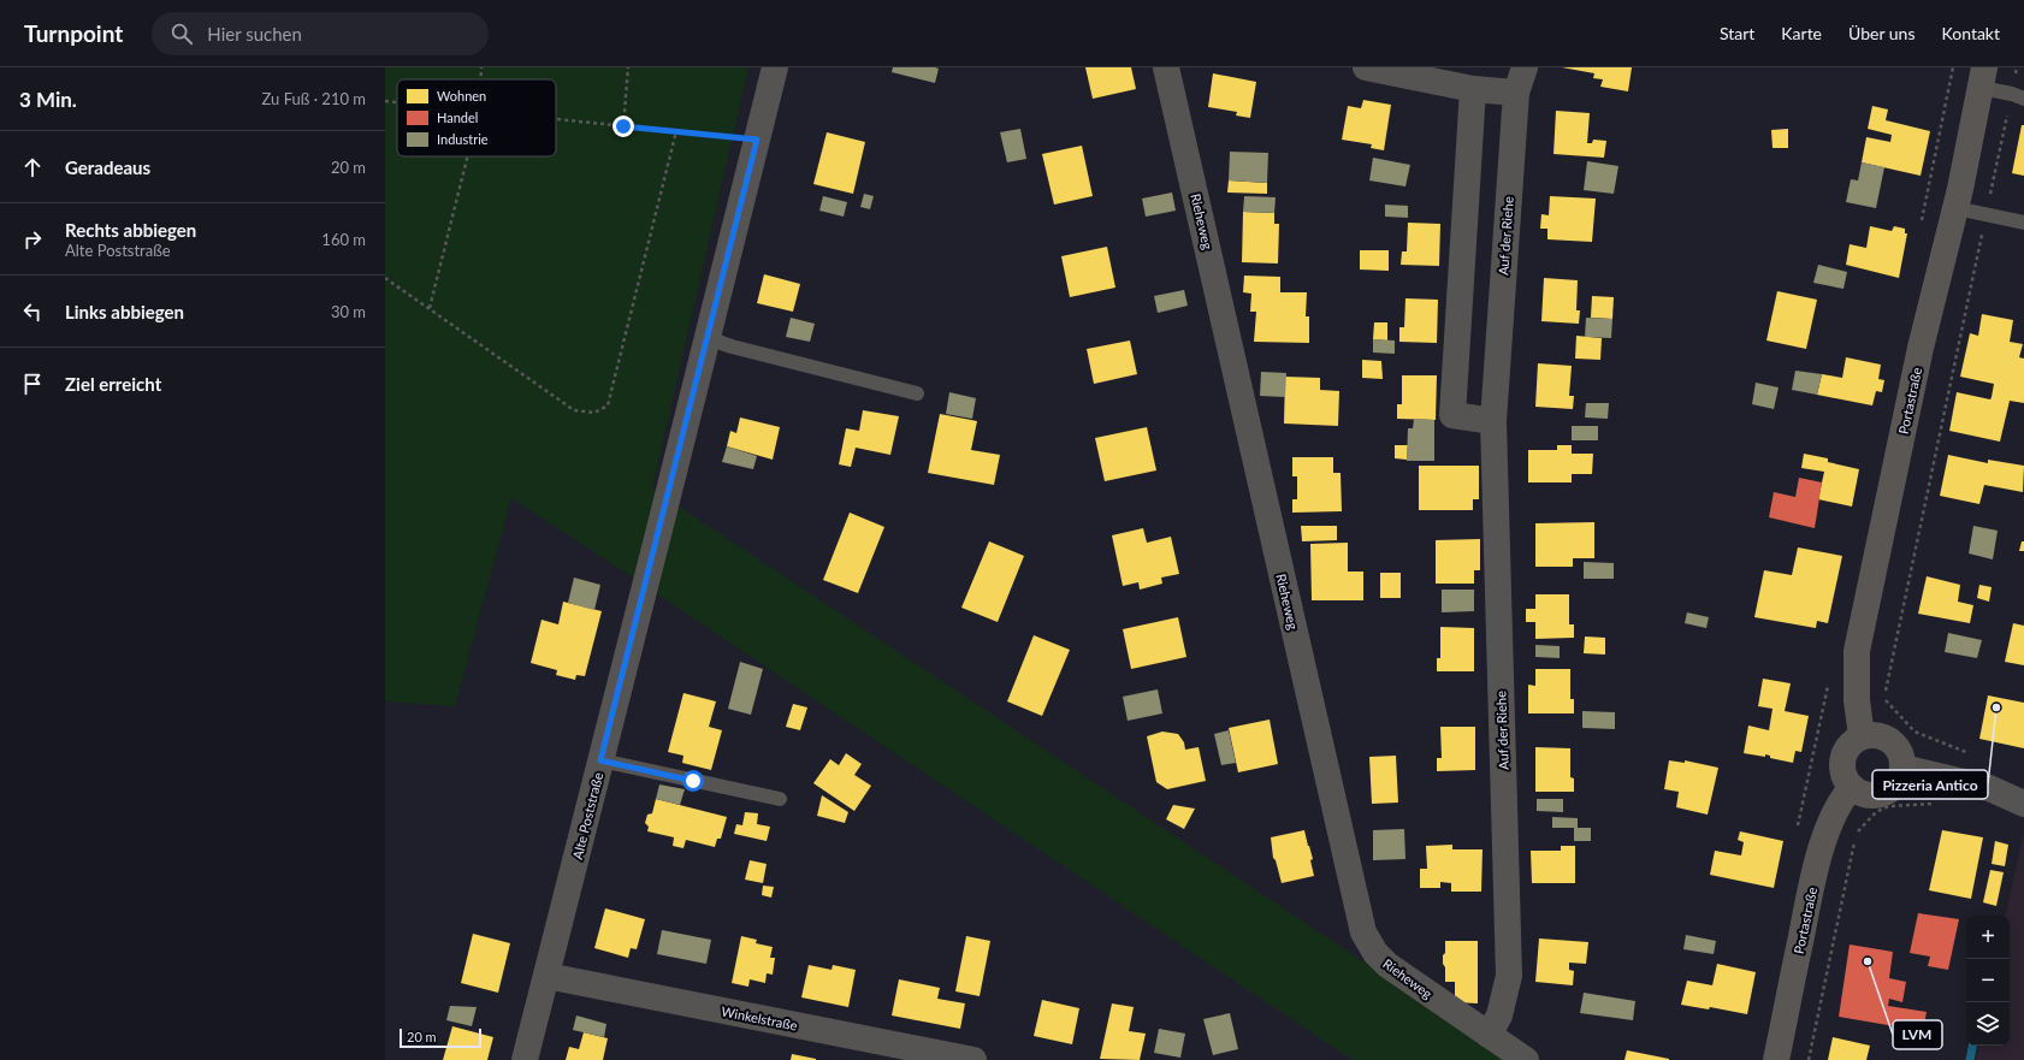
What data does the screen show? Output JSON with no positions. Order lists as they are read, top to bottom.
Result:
{
  "streets": {
    "main road": ["Portastraße"],
    "street": [
      "Rieheweg",
      "Auf der Riehe",
      "Alte Poststraße",
      "Winkelstraße"
    ]
  },
  "crossings": [
    ["Rieheweg", "Auf der Riehe"],
    ["Alte Poststraße", "Winkelstraße"]
  ],
  "places": ["Pizzeria Antico", "LVM"],
  "legend": ["Wohnen", "Handel", "Industrie"],
  "scale_bar": "20 m",
  "page": {
    "header": "Turnpoint",
    "search": "Hier suchen",
    "nav": [
      "Start",
      "Karte",
      "Über uns",
      "Kontakt"
    ],
    "heading": ["3 Min.", "Zu Fuß · 210 m"],
    "list": [
      ["Geradeaus", "20 m"],
      ["Rechts abbiegen", "Alte Poststraße", "160 m"],
      ["Links abbiegen", "30 m"],
      "Ziel erreicht"
    ],
    "map_buttons": ["+", "−"],
    "scale": "20 m"
  }
}
